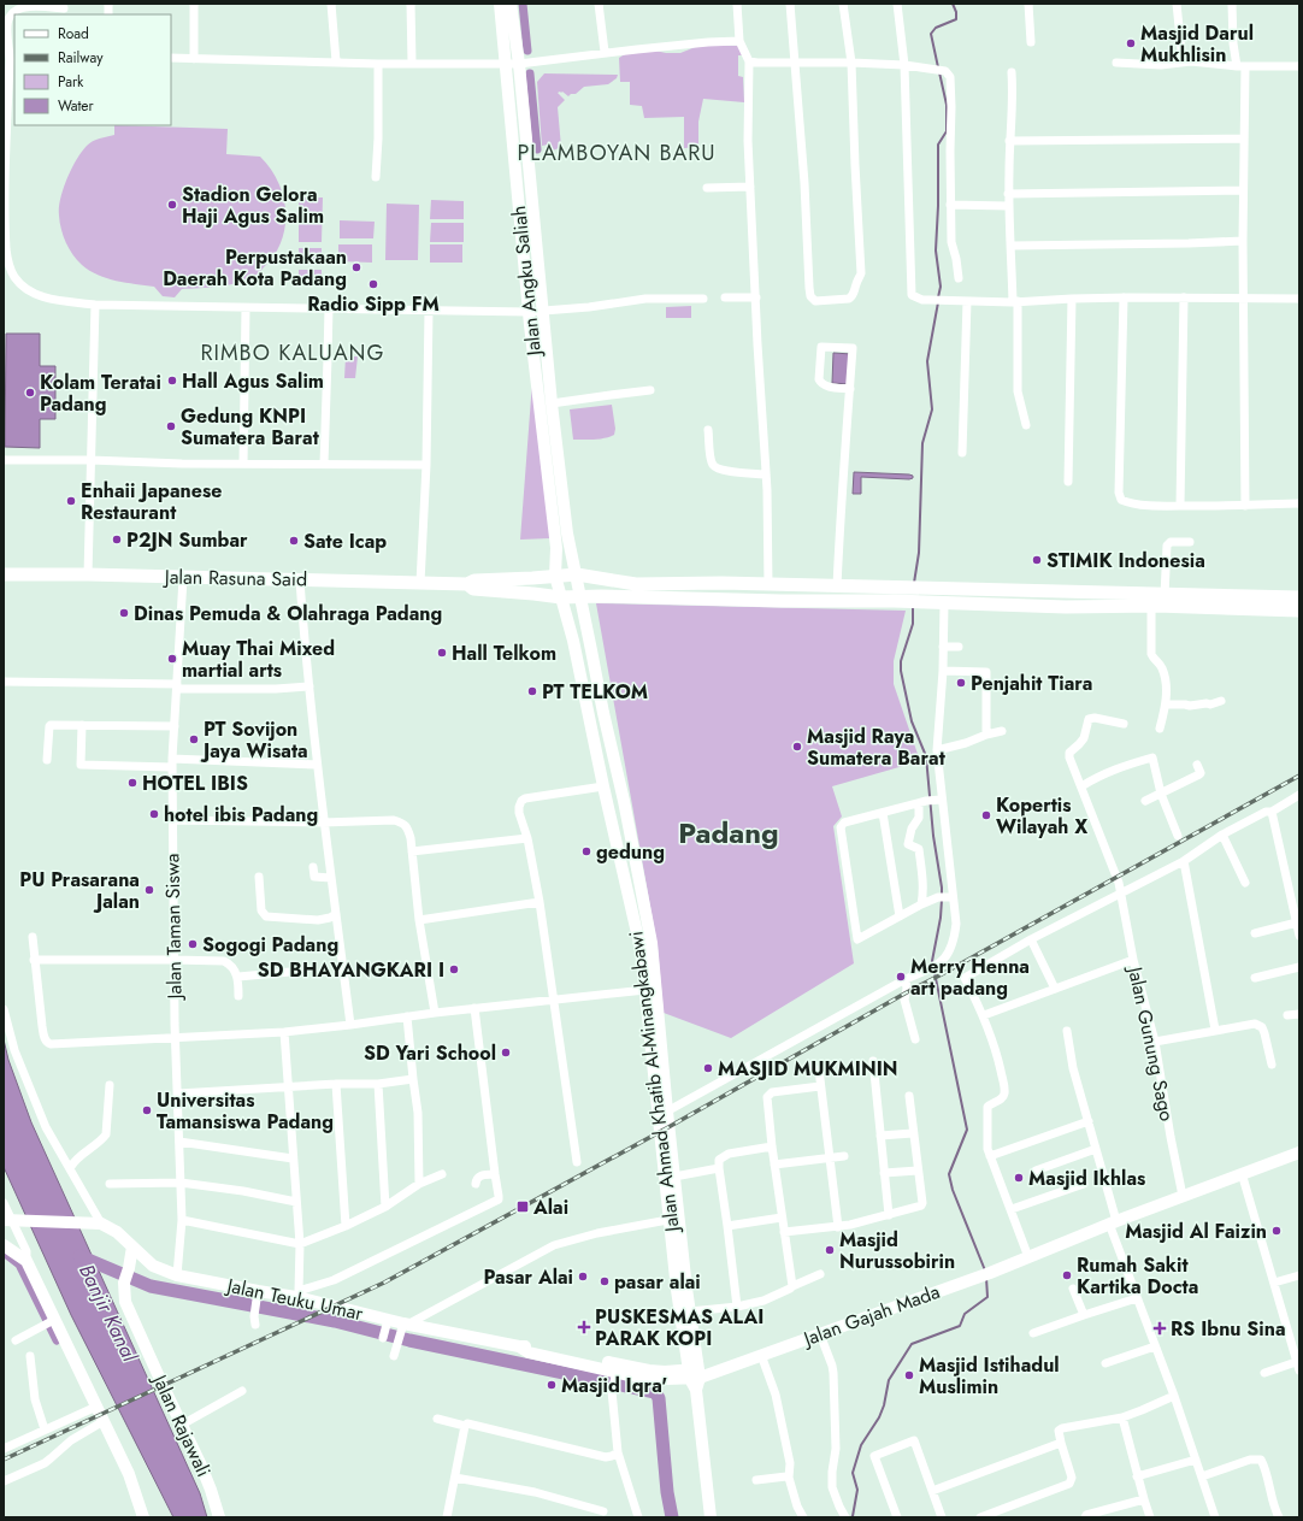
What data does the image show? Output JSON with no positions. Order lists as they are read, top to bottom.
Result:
{
  "streets": {
    "main road": [
      "Jalan Angku Saliah",
      "Jalan Rasuna Said",
      "Jalan Ahmad Khatib Al-Minangkabawi",
      "Jalan Teuku Umar",
      "Jalan Gajah Mada",
      "Jalan Rajawali"
    ],
    "street": ["Jalan Taman Siswa", "Jalan Gunung Sago"]
  },
  "crossings": [
    ["Jalan Angku Saliah", "Jalan Ahmad Khatib Al-Minangkabawi"],
    ["Jalan Rasuna Said", "Jalan Taman Siswa"],
    ["Jalan Taman Siswa", "Jalan Teuku Umar"],
    ["Jalan Gunung Sago", "Jalan Gajah Mada"],
    ["Jalan Ahmad Khatib Al-Minangkabawi", "Jalan Teuku Umar"],
    ["Jalan Ahmad Khatib Al-Minangkabawi", "Jalan Gajah Mada"],
    ["Jalan Teuku Umar", "Jalan Gajah Mada"],
    ["Jalan Teuku Umar", "Jalan Rajawali"]
  ],
  "districts": ["PLAMBOYAN BARU", "RIMBO KALUANG", "Padang"],
  "water": ["Banjir Kanal"],
  "places": {
    "other": [
      "Masjid Darul Mukhlisin",
      "Stadion Gelora Haji Agus Salim",
      "Perpustakaan Daerah Kota Padang",
      "Radio Sipp FM",
      "Hall Agus Salim",
      "Kolam Teratai Padang",
      "Gedung KNPI Sumatera Barat",
      "Enhaii Japanese Restaurant",
      "P2JN Sumbar",
      "Sate Icap",
      "STIMIK Indonesia",
      "Dinas Pemuda & Olahraga Padang",
      "Hall Telkom",
      "Muay Thai Mixed martial arts",
      "Penjahit Tiara",
      "PT TELKOM",
      "PT Sovijon Jaya Wisata",
      "Masjid Raya Sumatera Barat",
      "HOTEL IBIS",
      "hotel ibis Padang",
      "Kopertis Wilayah X",
      "gedung",
      "PU Prasarana Jalan",
      "Sogogi Padang",
      "SD BHAYANGKARI I",
      "Merry Henna art padang",
      "SD Yari School",
      "MASJID MUKMININ",
      "Universitas Tamansiswa Padang",
      "Masjid Ikhlas",
      "Masjid Al Faizin",
      "Masjid Nurussobirin",
      "Rumah Sakit Kartika Docta",
      "Pasar Alai",
      "pasar alai",
      "Masjid Istihadul Muslimin",
      "Masjid Iqra'"
    ],
    "transit": ["Alai"],
    "health": ["PUSKESMAS ALAI PARAK KOPI", "RS Ibnu Sina"]
  },
  "legend": [
    "Road",
    "Railway",
    "Park",
    "Water"
  ]
}
